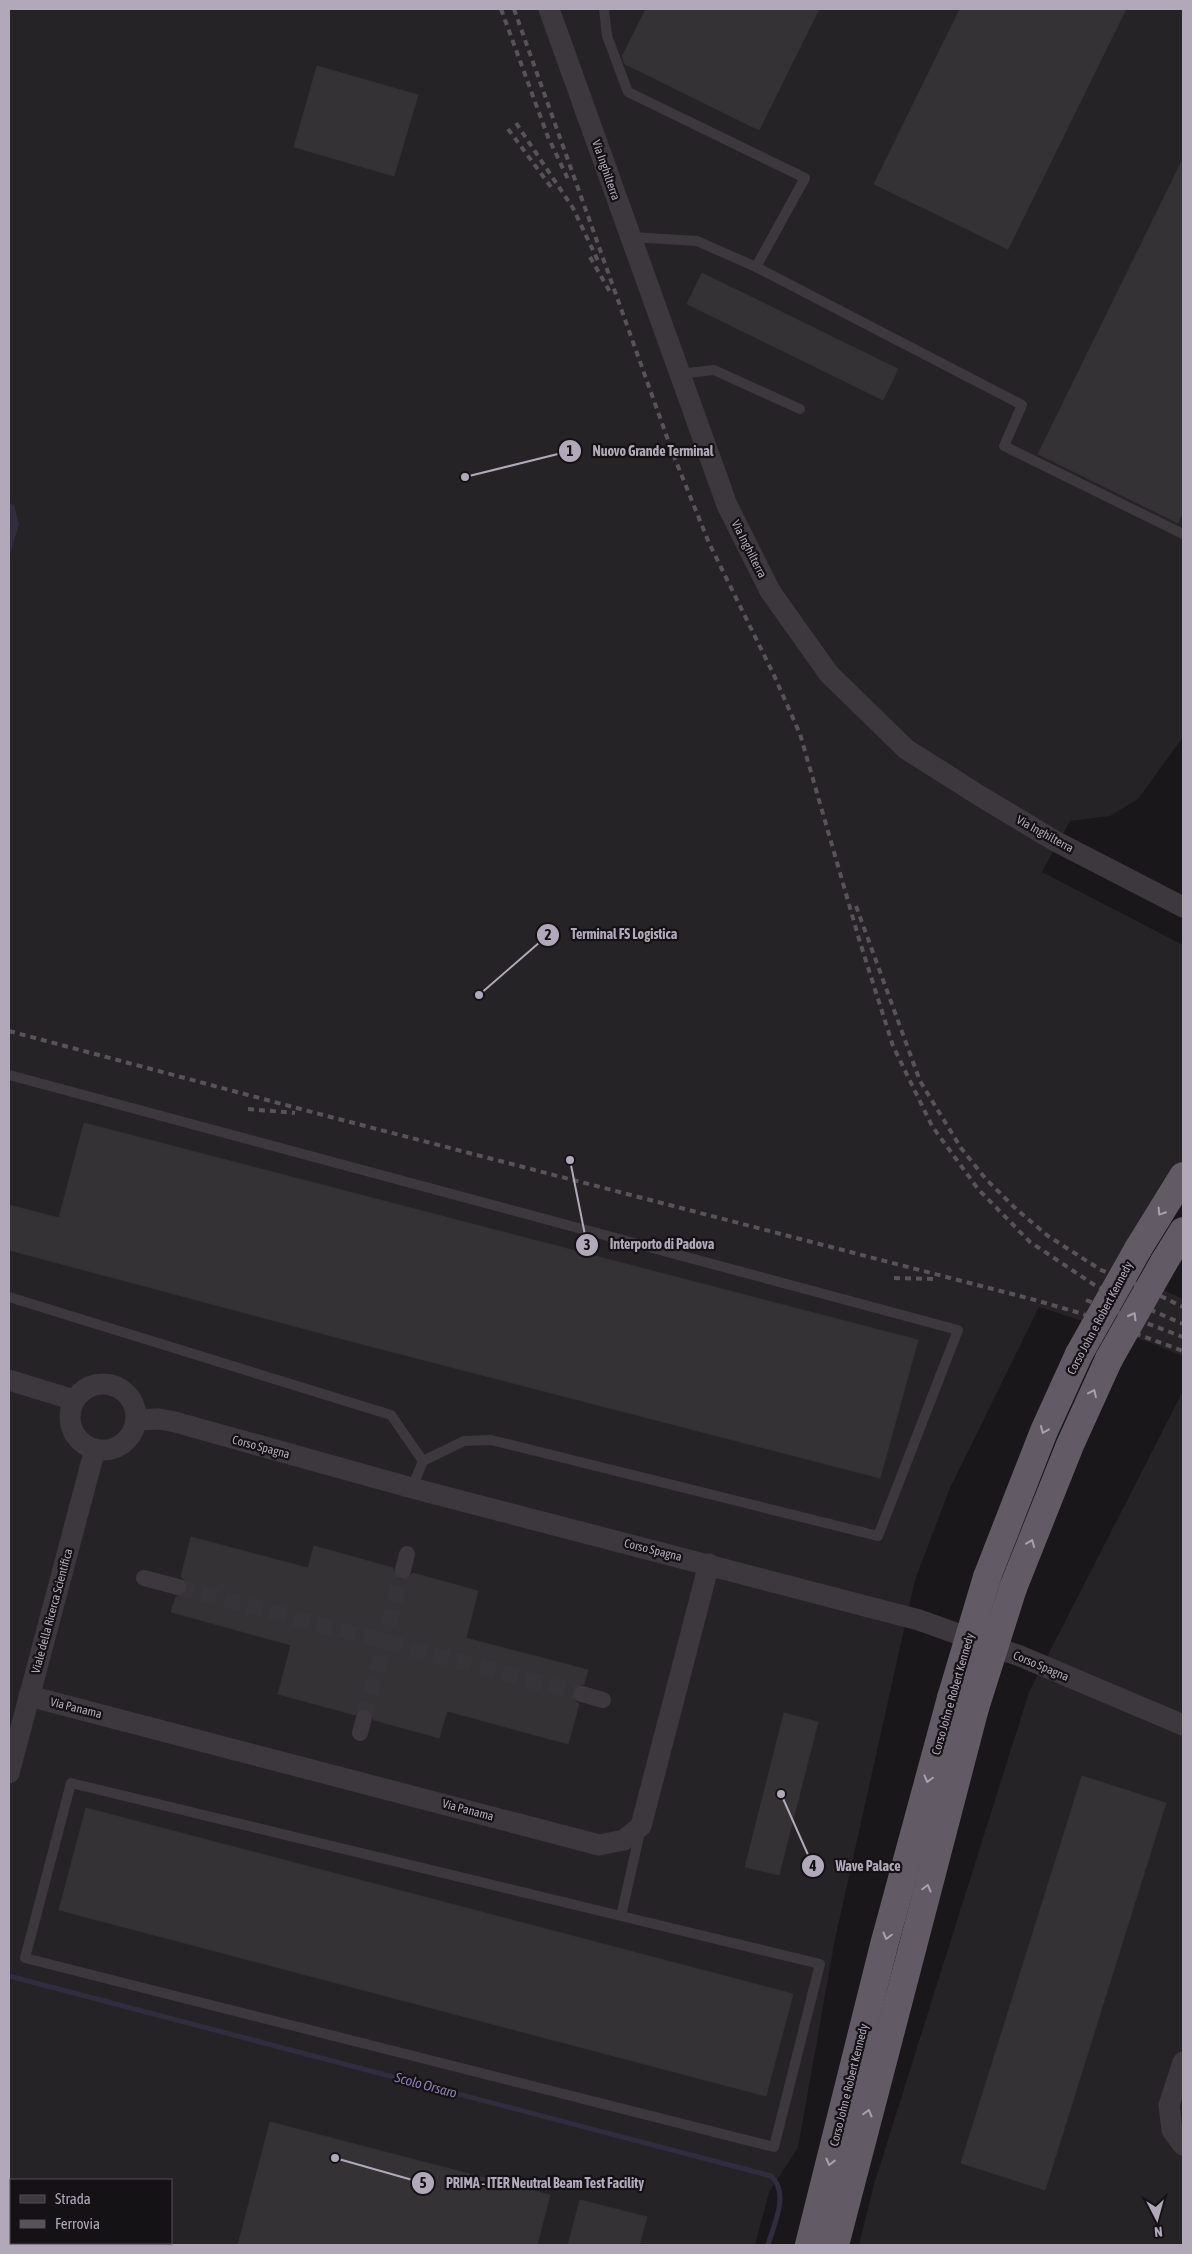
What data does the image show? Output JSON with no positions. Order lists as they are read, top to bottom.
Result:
{
  "streets": {
    "highway": ["Corso John e Robert Kennedy"],
    "street": [
      "Via Inghilterra",
      "Corso Spagna",
      "Viale della Ricerca Scientifica",
      "Via Panama"
    ]
  },
  "crossings": [
    ["Corso Spagna", "Viale della Ricerca Scientifica"],
    ["Viale della Ricerca Scientifica", "Via Panama"]
  ],
  "water": ["Scolo Orsaro"],
  "places": [
    "Nuovo Grande Terminal",
    "Terminal FS Logistica",
    "Interporto di Padova",
    "Wave Palace",
    "PRIMA - ITER Neutral Beam Test Facility"
  ],
  "legend": ["Strada", "Ferrovia"],
  "north": "bottom"
}
